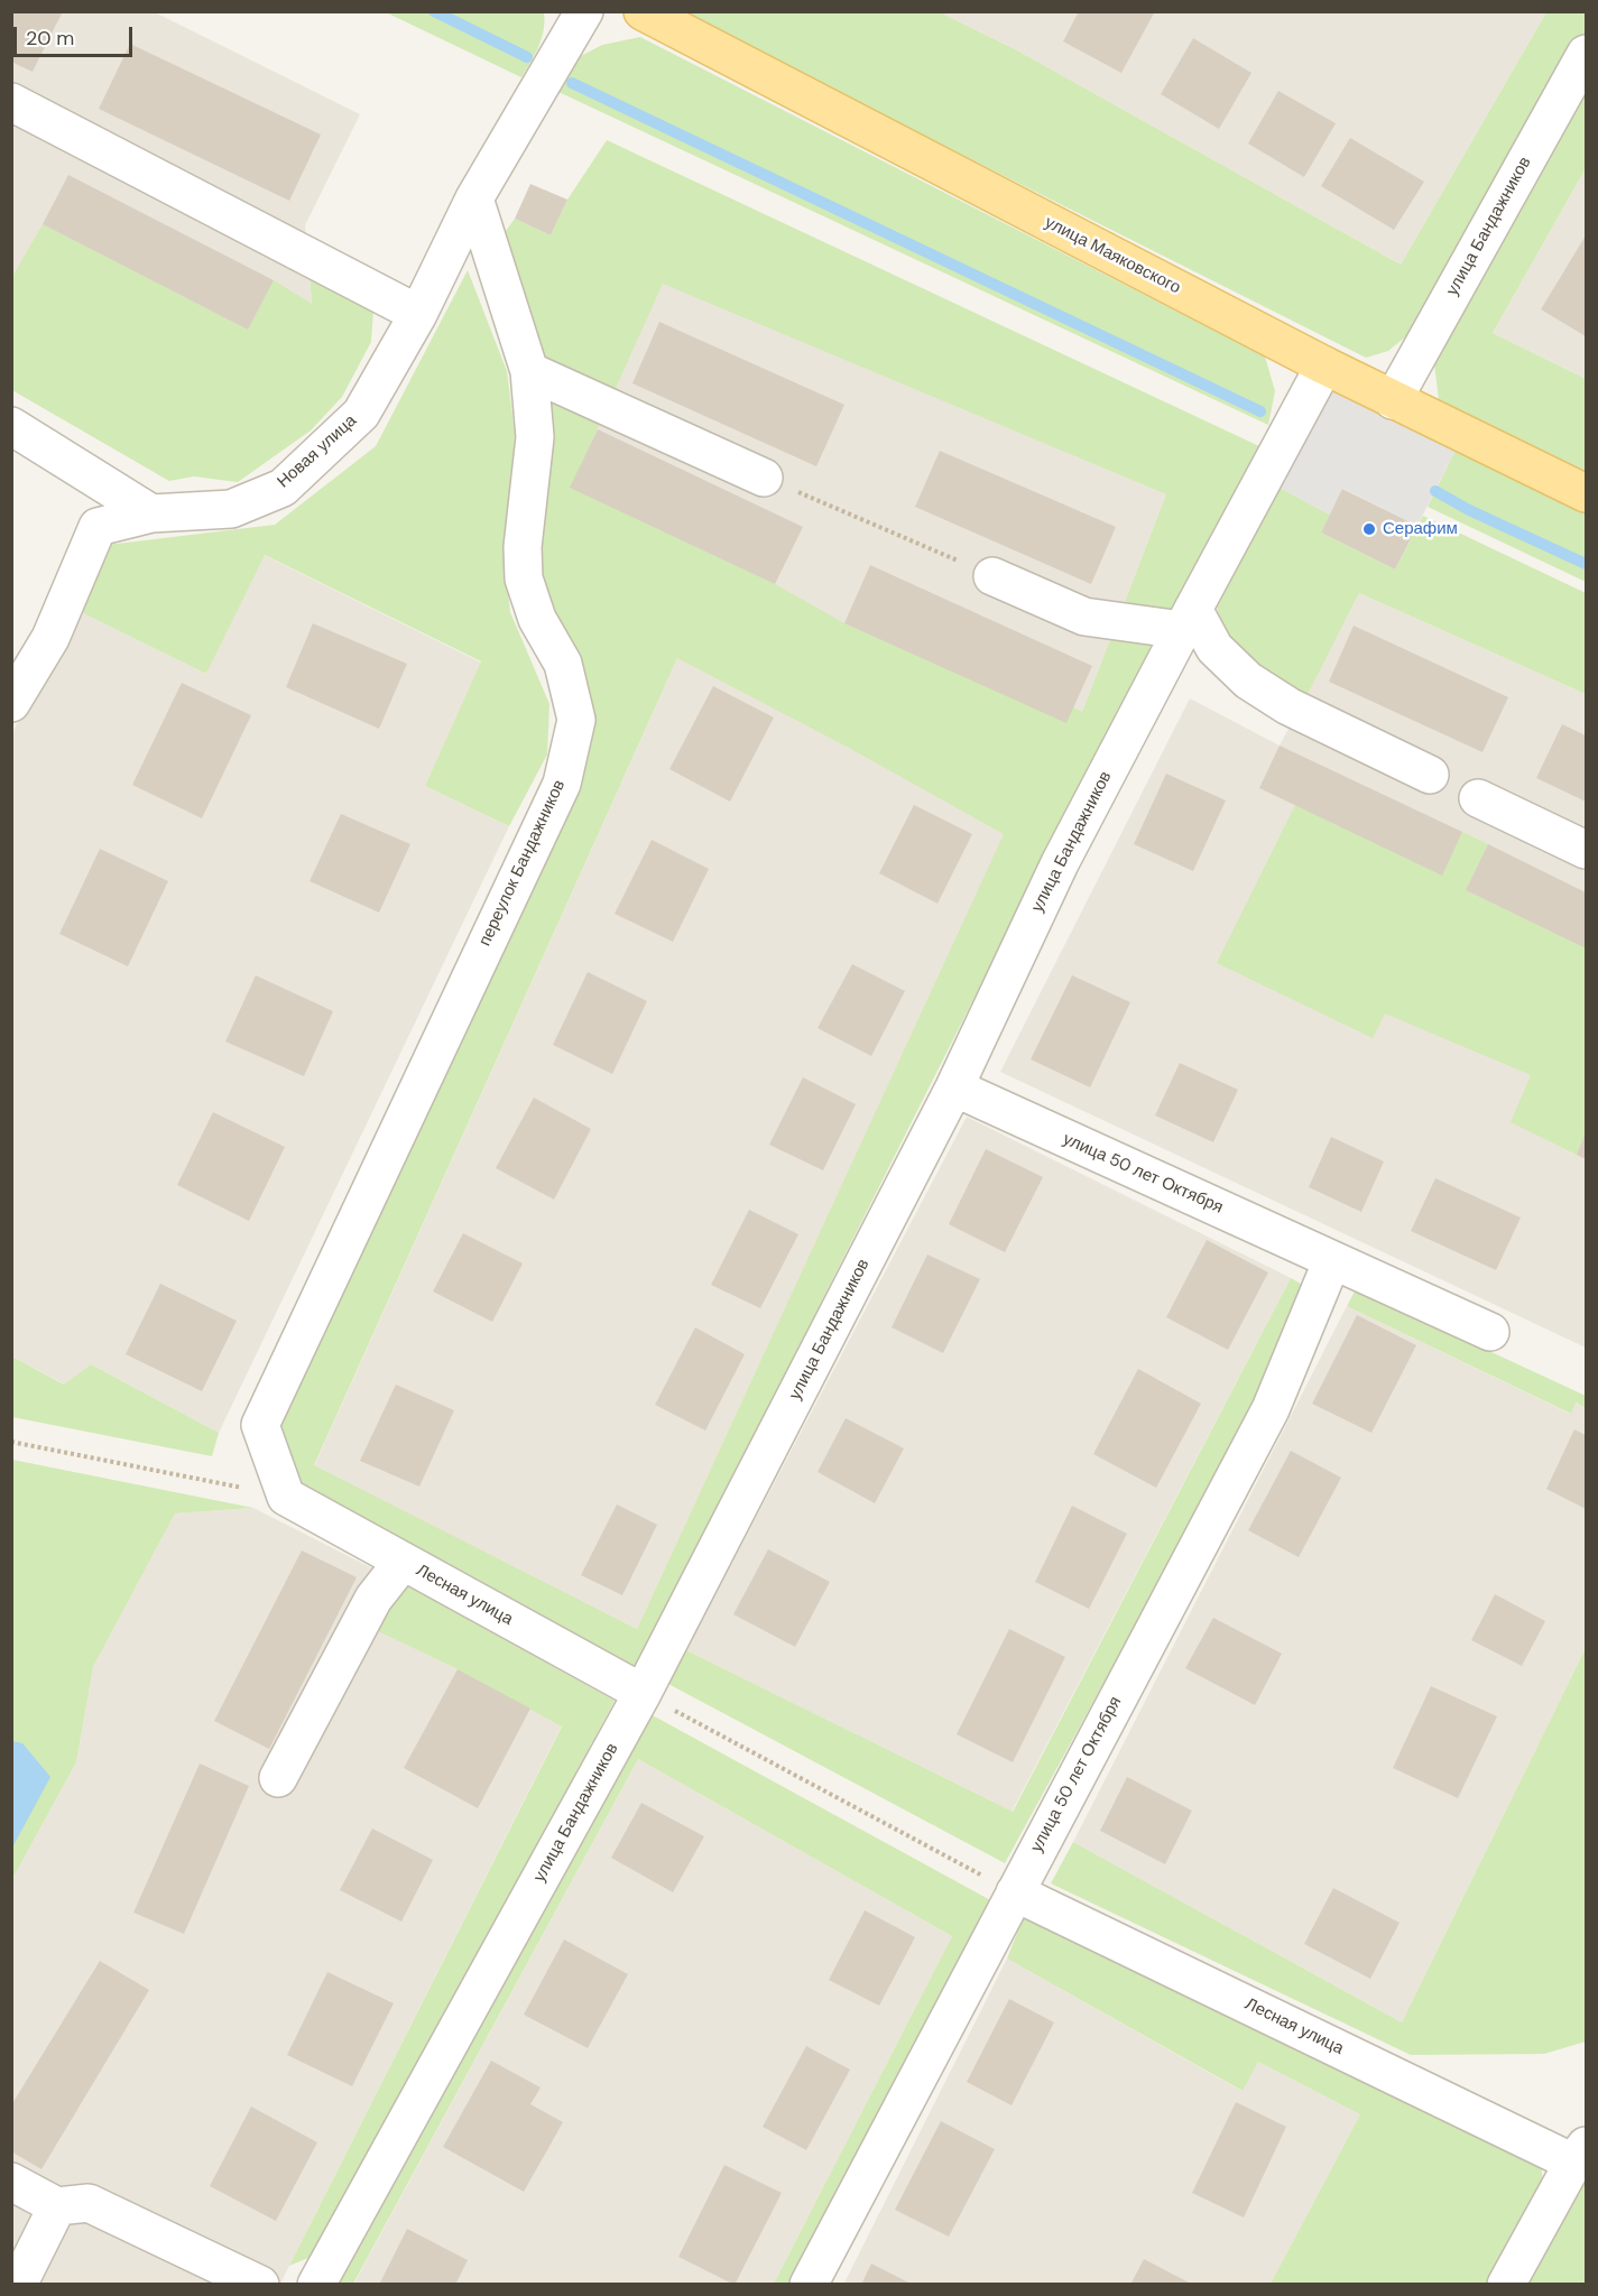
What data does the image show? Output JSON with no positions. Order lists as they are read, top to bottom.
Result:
{
  "streets": {
    "main road": ["улица Маяковского"],
    "street": [
      "улица Бандажников",
      "Новая улица",
      "переулок Бандажников",
      "улица 50 лет Октября",
      "Лесная улица"
    ]
  },
  "crossings": [
    ["улица Бандажников", "улица Маяковского"],
    ["улица Бандажников", "улица 50 лет Октября"],
    ["улица Бандажников", "Лесная улица"],
    ["Новая улица", "переулок Бандажников"],
    ["переулок Бандажников", "Лесная улица"],
    ["улица 50 лет Октября", "Лесная улица"]
  ],
  "places": ["Серафим"],
  "scale_bar": "20 m"
}
